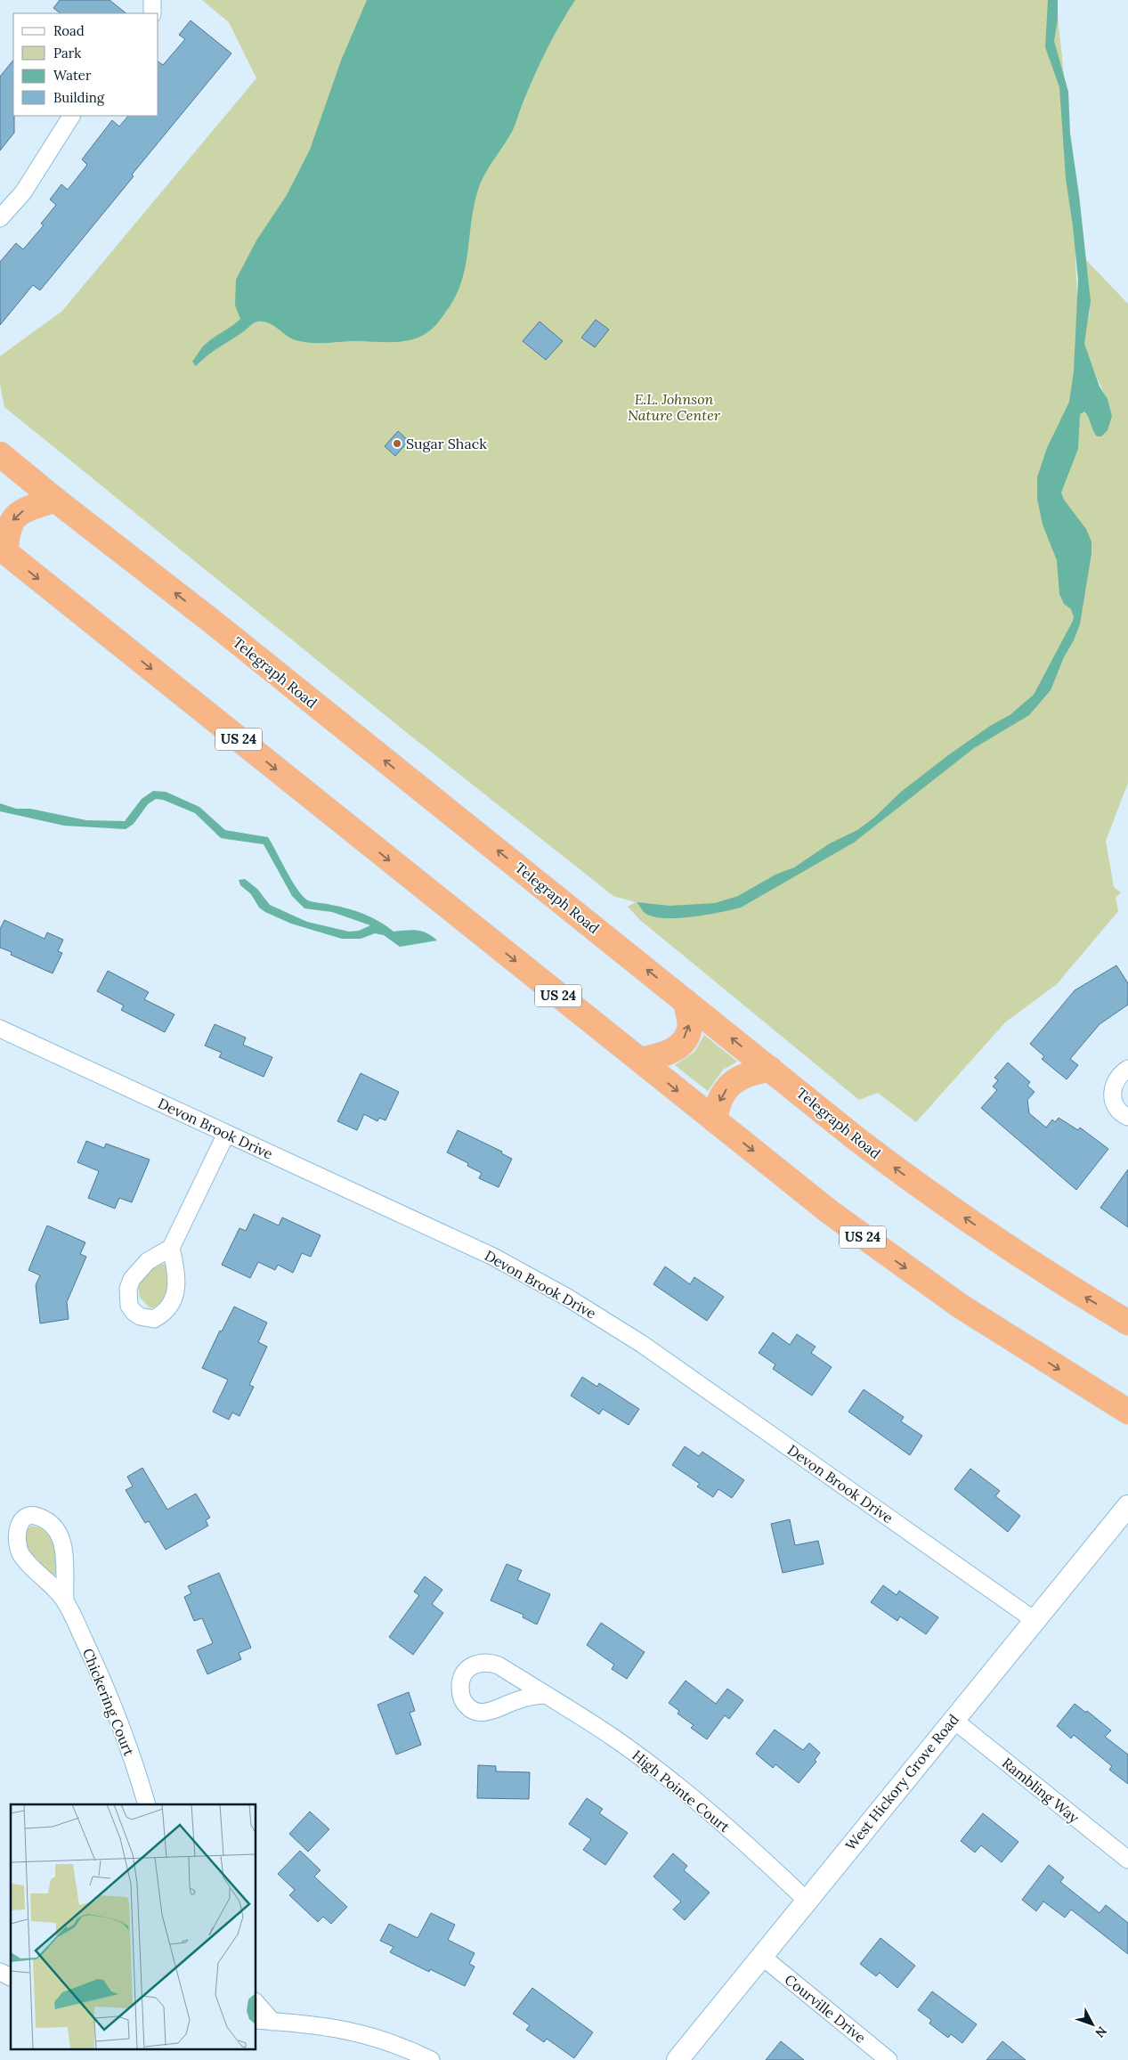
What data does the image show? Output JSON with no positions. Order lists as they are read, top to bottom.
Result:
{
  "streets": {
    "highway": ["Telegraph Road", "US 24"],
    "street": [
      "Devon Brook Drive",
      "Chickering Court",
      "West Hickory Grove Road",
      "Rambling Way",
      "High Pointe Court",
      "Courville Drive"
    ]
  },
  "crossings": [
    ["Devon Brook Drive", "West Hickory Grove Road"],
    ["West Hickory Grove Road", "Rambling Way"],
    ["West Hickory Grove Road", "High Pointe Court"],
    ["West Hickory Grove Road", "Courville Drive"]
  ],
  "parks": ["E.L. Johnson Nature Center"],
  "places": ["Sugar Shack"],
  "legend": [
    "Road",
    "Park",
    "Water",
    "Building"
  ],
  "north": "bottom right"
}
